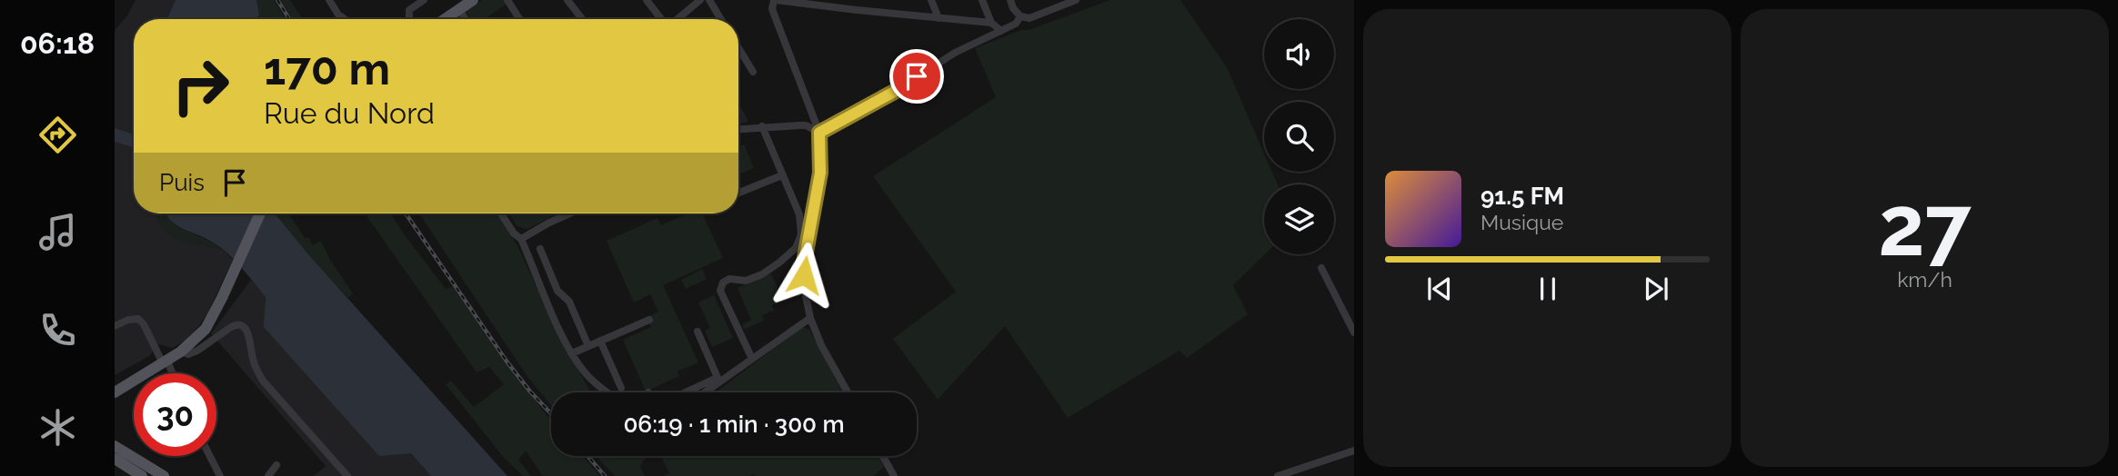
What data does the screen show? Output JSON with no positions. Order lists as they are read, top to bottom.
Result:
{
  "page": {
    "tabs": "06:18",
    "tile": ["27", "km/h"],
    "turn": ["170 m", "Rue du Nord"],
    "then": "Puis",
    "song": ["91.5 FM", "Musique"],
    "limit": "30",
    "trip": "06:19 · 1 min · 300 m"
  }
}
